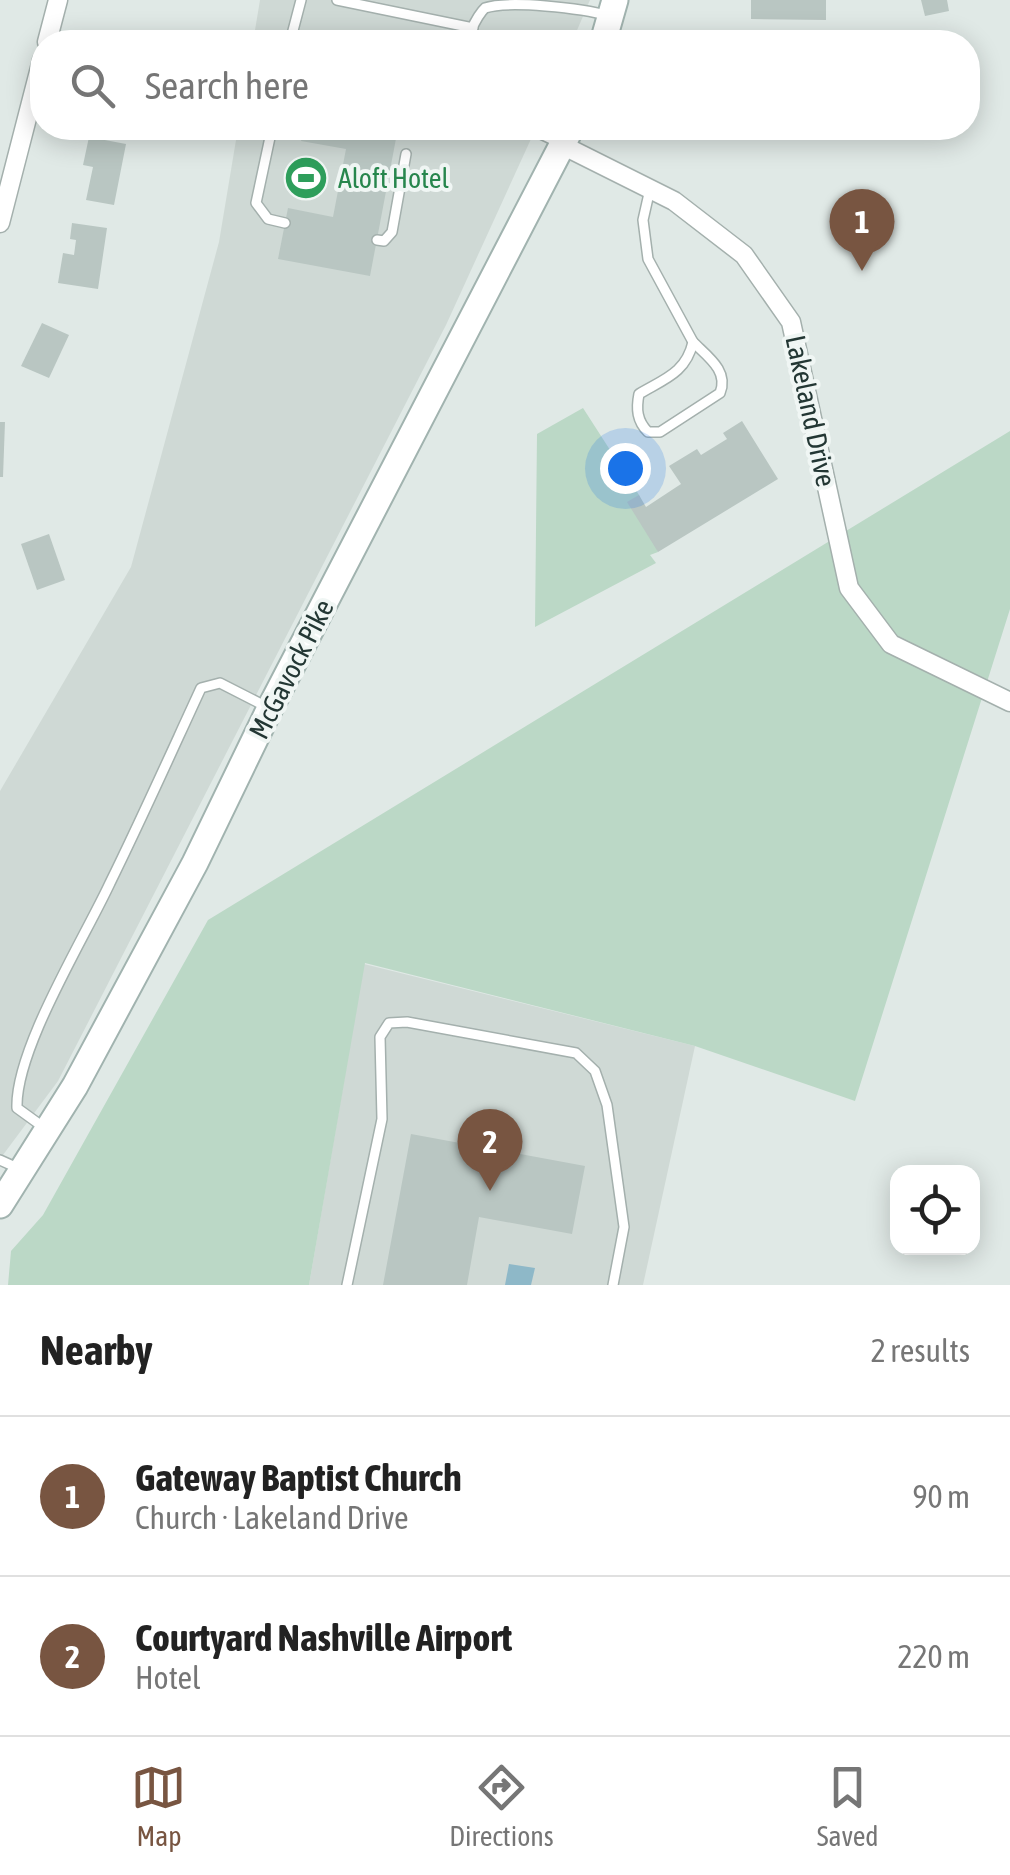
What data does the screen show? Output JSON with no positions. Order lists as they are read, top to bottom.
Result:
{
  "streets": {
    "main road": ["McGavock Pike"],
    "street": ["Lakeland Drive"]
  },
  "places": {
    "sports": ["Aloft Hotel"]
  },
  "page": {
    "search": "Search here",
    "pins": ["1", "2"],
    "heading": ["Nearby", "2 results"],
    "list": [
      {
        "mark": "1",
        "name": "Gateway Baptist Church",
        "note": "Church · Lakeland Drive",
        "value": "90 m"
      },
      {
        "mark": "2",
        "name": "Courtyard Nashville Airport",
        "note": "Hotel",
        "value": "220 m"
      }
    ],
    "nav": ["Map", "Directions", "Saved"]
  }
}
